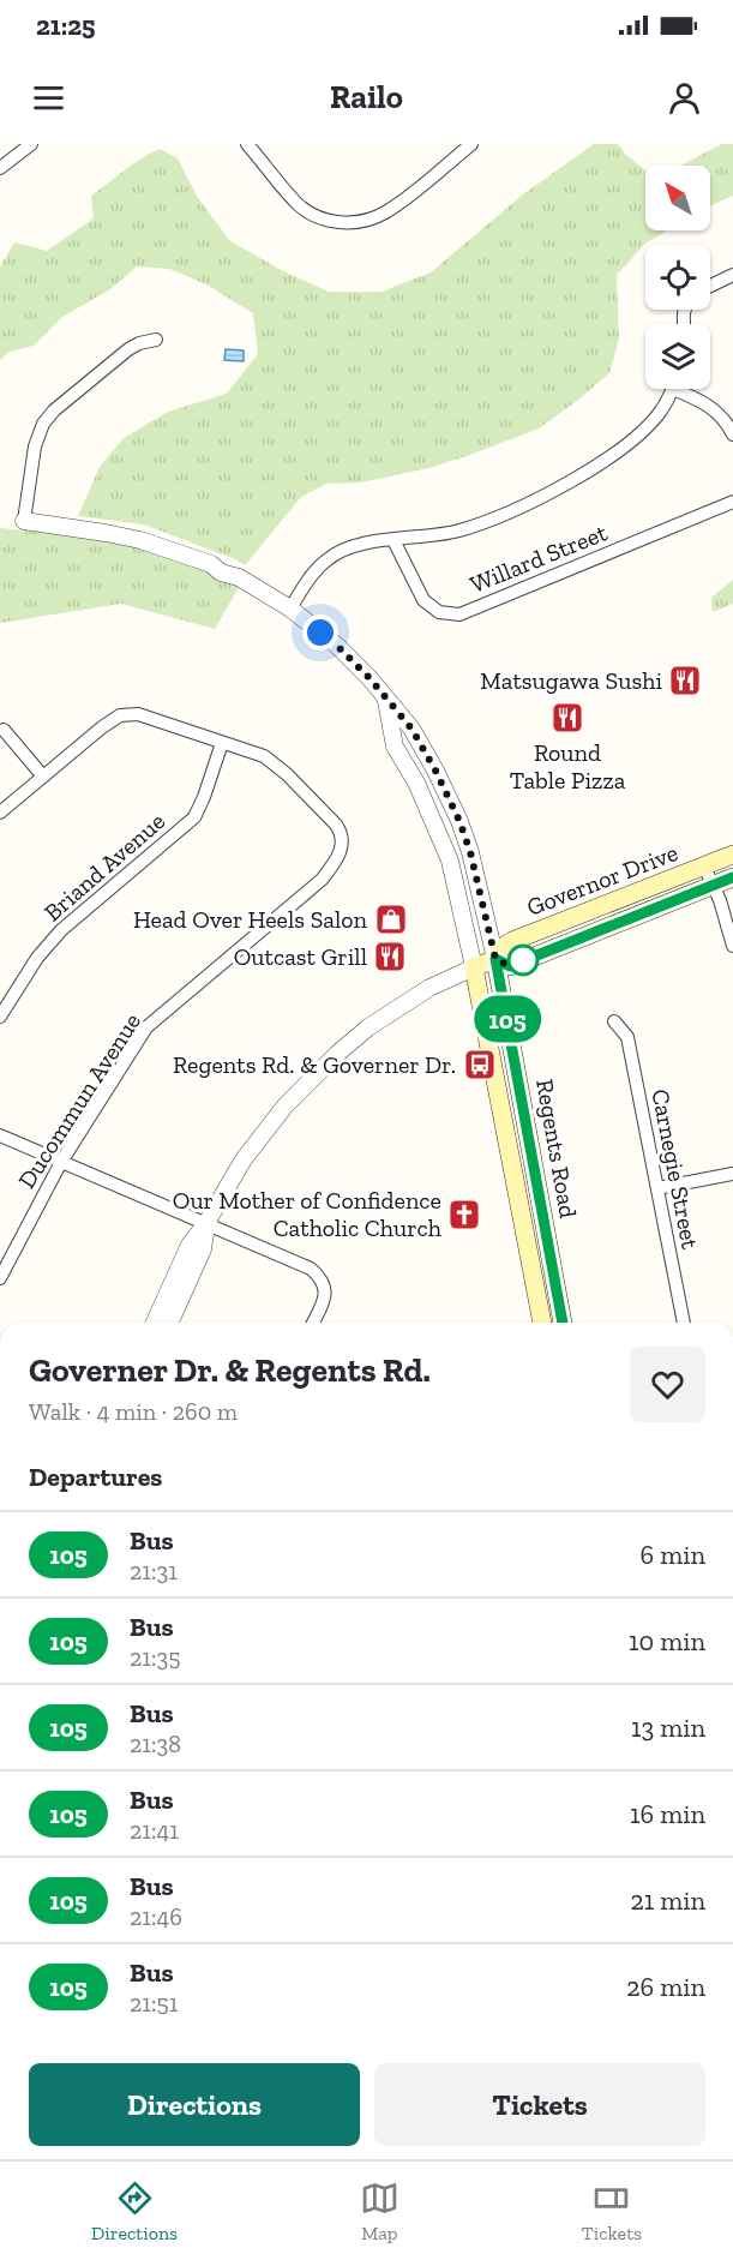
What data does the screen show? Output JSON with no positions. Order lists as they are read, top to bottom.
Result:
{
  "streets": {
    "main road": ["Governor Drive", "Regents Road"],
    "street": [
      "Willard Street",
      "Briand Avenue",
      "Ducommun Avenue",
      "Carnegie Street"
    ]
  },
  "crossings": [
    ["Briand Avenue", "Ducommun Avenue"],
    ["Governor Drive", "Regents Road"]
  ],
  "places": {
    "restaurant": ["Matsugawa Sushi", "Round Table Pizza", "Outcast Grill"],
    "shop": ["Head Over Heels Salon"],
    "bus stop": ["Regents Rd. & Governer Dr."],
    "church": ["Our Mother of Confidence Catholic Church"]
  },
  "lines": ["bus line 105"],
  "north": "top left",
  "page": {
    "status": "21:25",
    "header": "Railo",
    "on_map": "105",
    "heading": [
      ["Governer Dr. & Regents Rd.", "Walk · 4 min · 260 m"],
      "Departures"
    ],
    "list": [
      {
        "mark": "105",
        "name": "Bus",
        "note": "21:31",
        "value": "6 min"
      },
      {
        "mark": "105",
        "name": "Bus",
        "note": "21:35",
        "value": "10 min"
      },
      {
        "mark": "105",
        "name": "Bus",
        "note": "21:38",
        "value": "13 min"
      },
      {
        "mark": "105",
        "name": "Bus",
        "note": "21:41",
        "value": "16 min"
      },
      {
        "mark": "105",
        "name": "Bus",
        "note": "21:46",
        "value": "21 min"
      },
      {
        "mark": "105",
        "name": "Bus",
        "note": "21:51",
        "value": "26 min"
      }
    ],
    "buttons": ["Directions", "Tickets"],
    "tabs": ["Directions", "Map", "Tickets"]
  }
}
